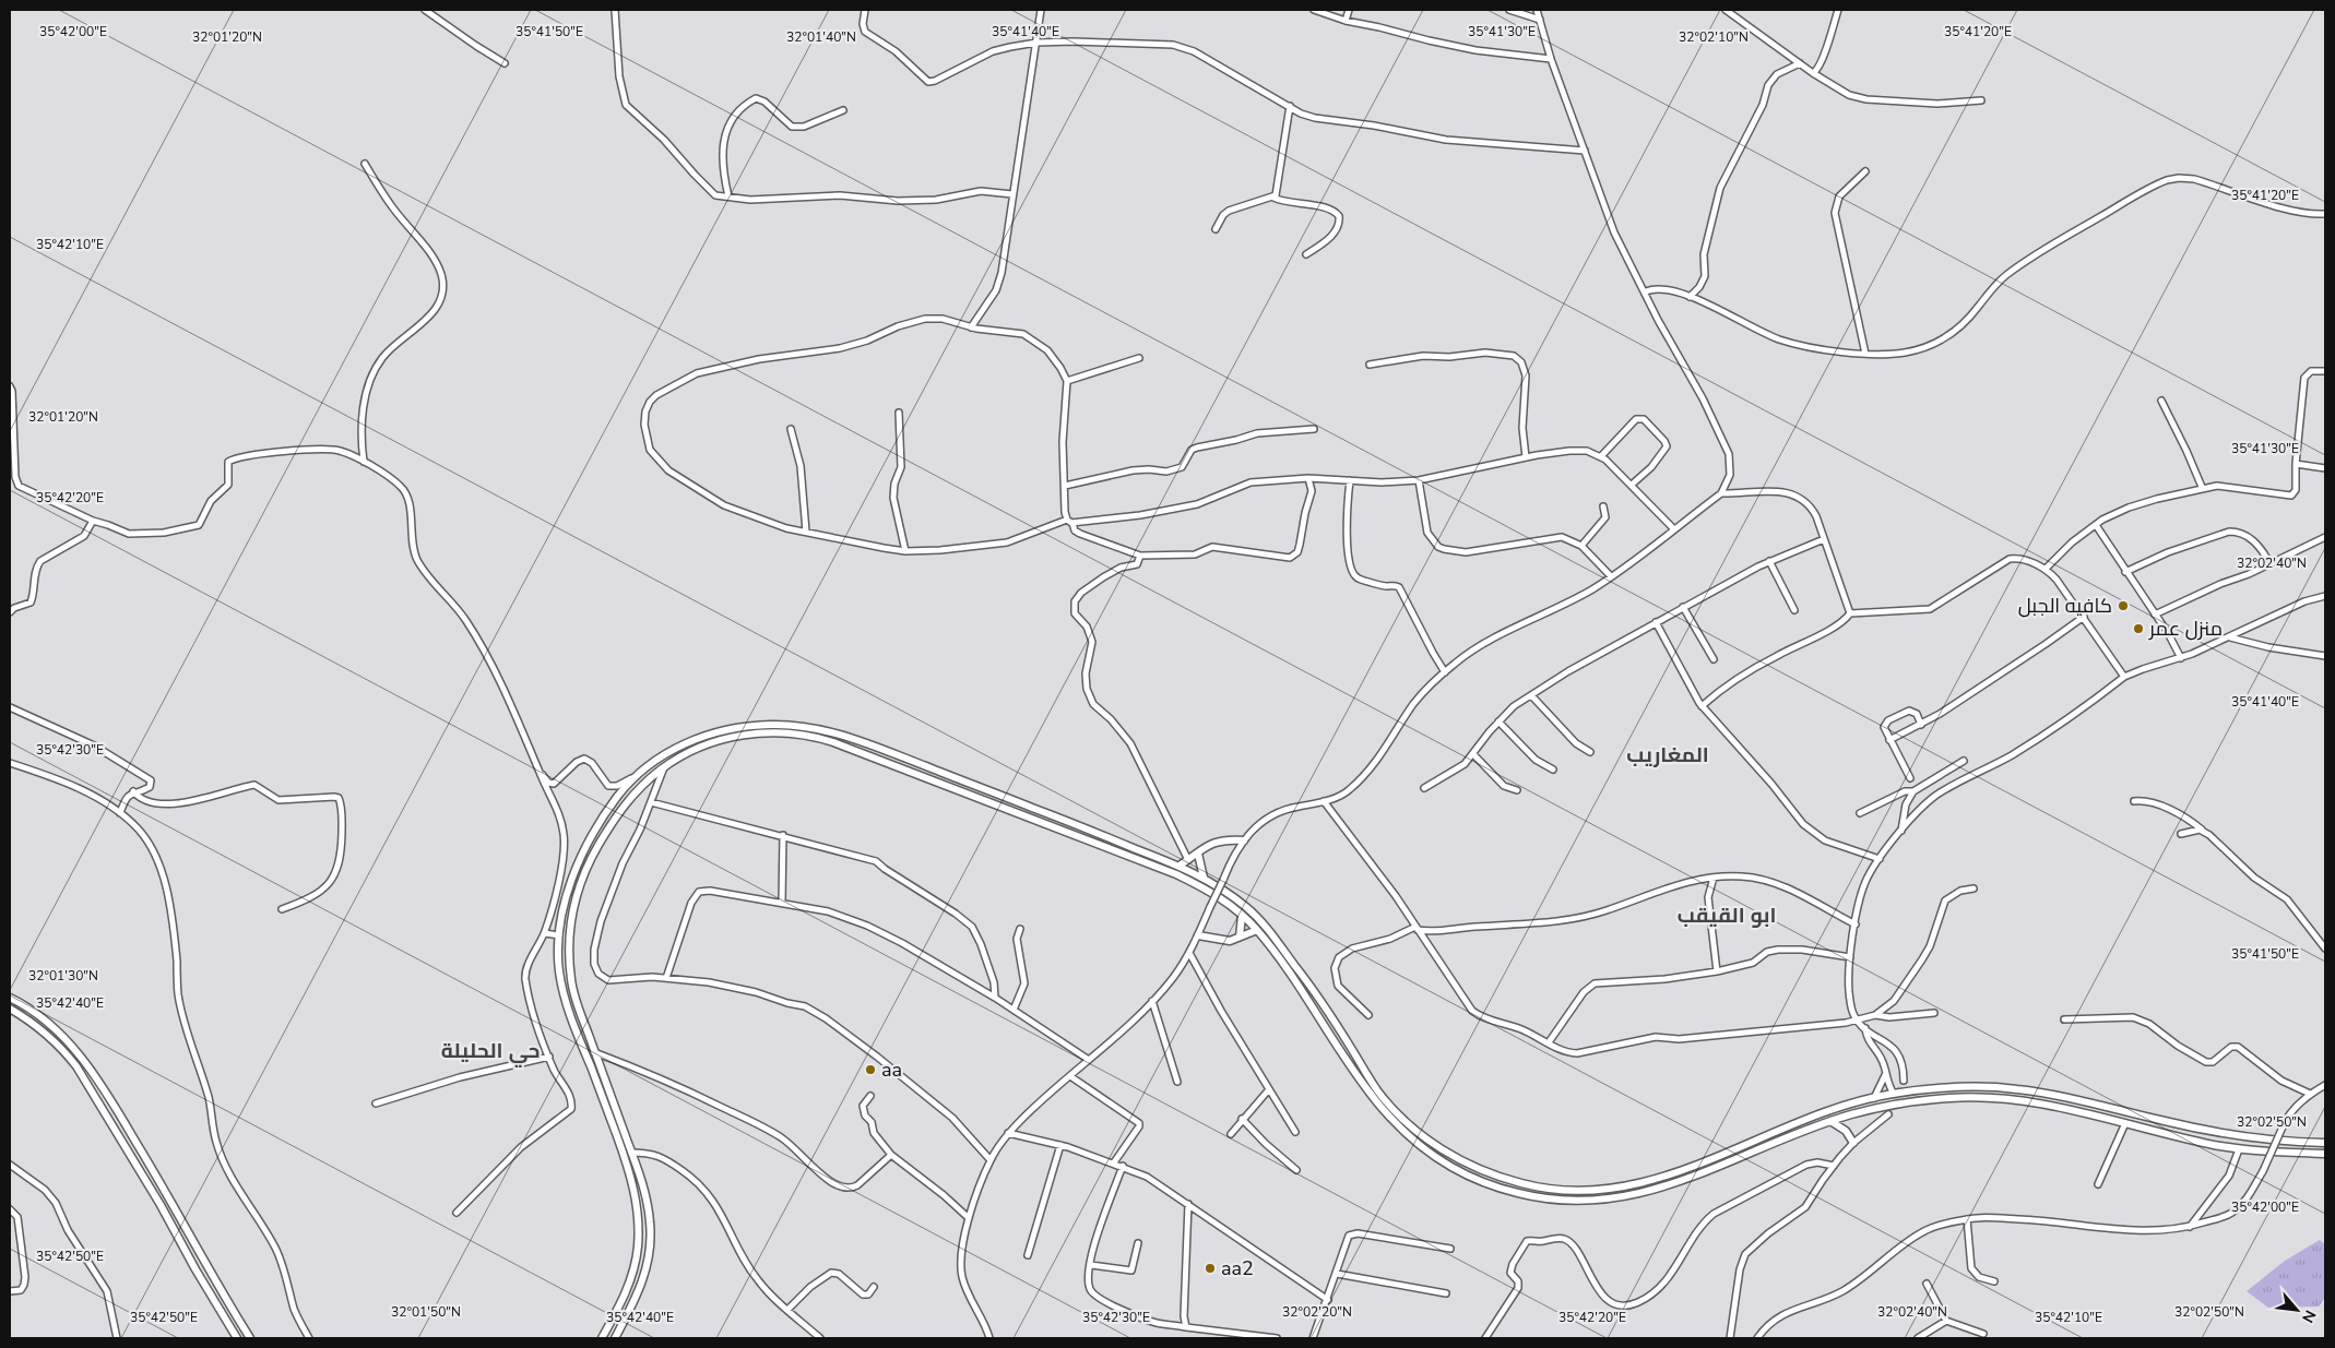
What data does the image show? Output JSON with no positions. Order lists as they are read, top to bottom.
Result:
{
  "districts": ["المغاريب", "ابو القيقب", "حي الحليلة"],
  "places": [
    "كافيه الجبل",
    "منزل عمر",
    "aa",
    "aa2"
  ],
  "north": "bottom right",
  "coordinates": [
    "35°42'00\"E",
    "35°41'50\"E",
    "35°41'40\"E",
    "35°41'30\"E",
    "35°41'20\"E",
    "32°01'20\"N",
    "32°01'40\"N",
    "32°02'10\"N",
    "35°42'10\"E",
    "35°42'20\"E",
    "32°02'40\"N",
    "35°42'30\"E",
    "32°01'30\"N",
    "35°42'40\"E",
    "32°02'50\"N",
    "35°42'50\"E",
    "32°01'50\"N",
    "32°02'20\"N"
  ]
}
